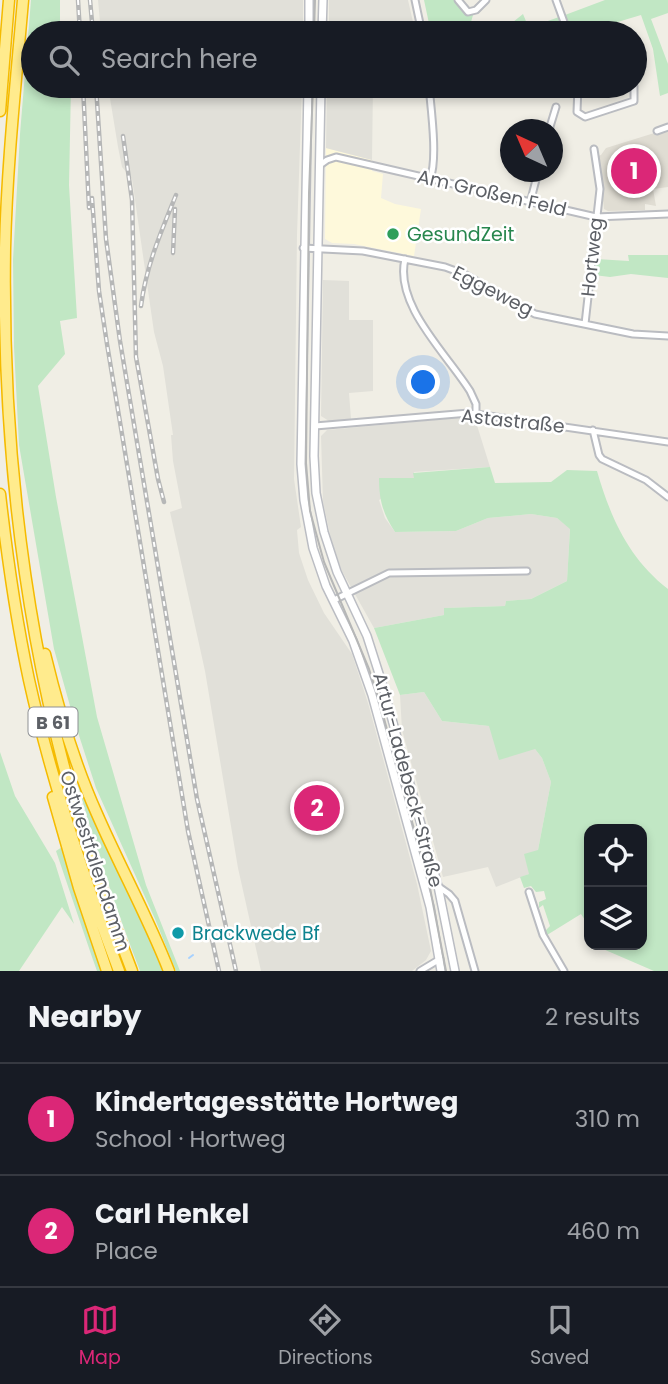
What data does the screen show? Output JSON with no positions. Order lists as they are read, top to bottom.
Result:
{
  "streets": {
    "highway": ["B 61", "Ostwestfalendamm"],
    "street": [
      "Am Großen Feld",
      "Hortweg",
      "Eggeweg",
      "Astastraße",
      "Artur-Ladebeck-Straße"
    ]
  },
  "crossings": [
    ["Am Großen Feld", "Hortweg"],
    ["Am Großen Feld", "Artur-Ladebeck-Straße"],
    ["Hortweg", "Eggeweg"],
    ["Eggeweg", "Artur-Ladebeck-Straße"],
    ["Astastraße", "Artur-Ladebeck-Straße"],
    ["B 61", "Ostwestfalendamm"]
  ],
  "places": ["GesundZeit", "Brackwede Bf"],
  "north": "top left",
  "page": {
    "search": "Search here",
    "pins": ["1", "2"],
    "heading": ["Nearby", "2 results"],
    "list": [
      {
        "mark": "1",
        "name": "Kindertagesstätte Hortweg",
        "note": "School · Hortweg",
        "value": "310 m"
      },
      {
        "mark": "2",
        "name": "Carl Henkel",
        "note": "Place",
        "value": "460 m"
      }
    ],
    "nav": ["Map", "Directions", "Saved"]
  }
}
